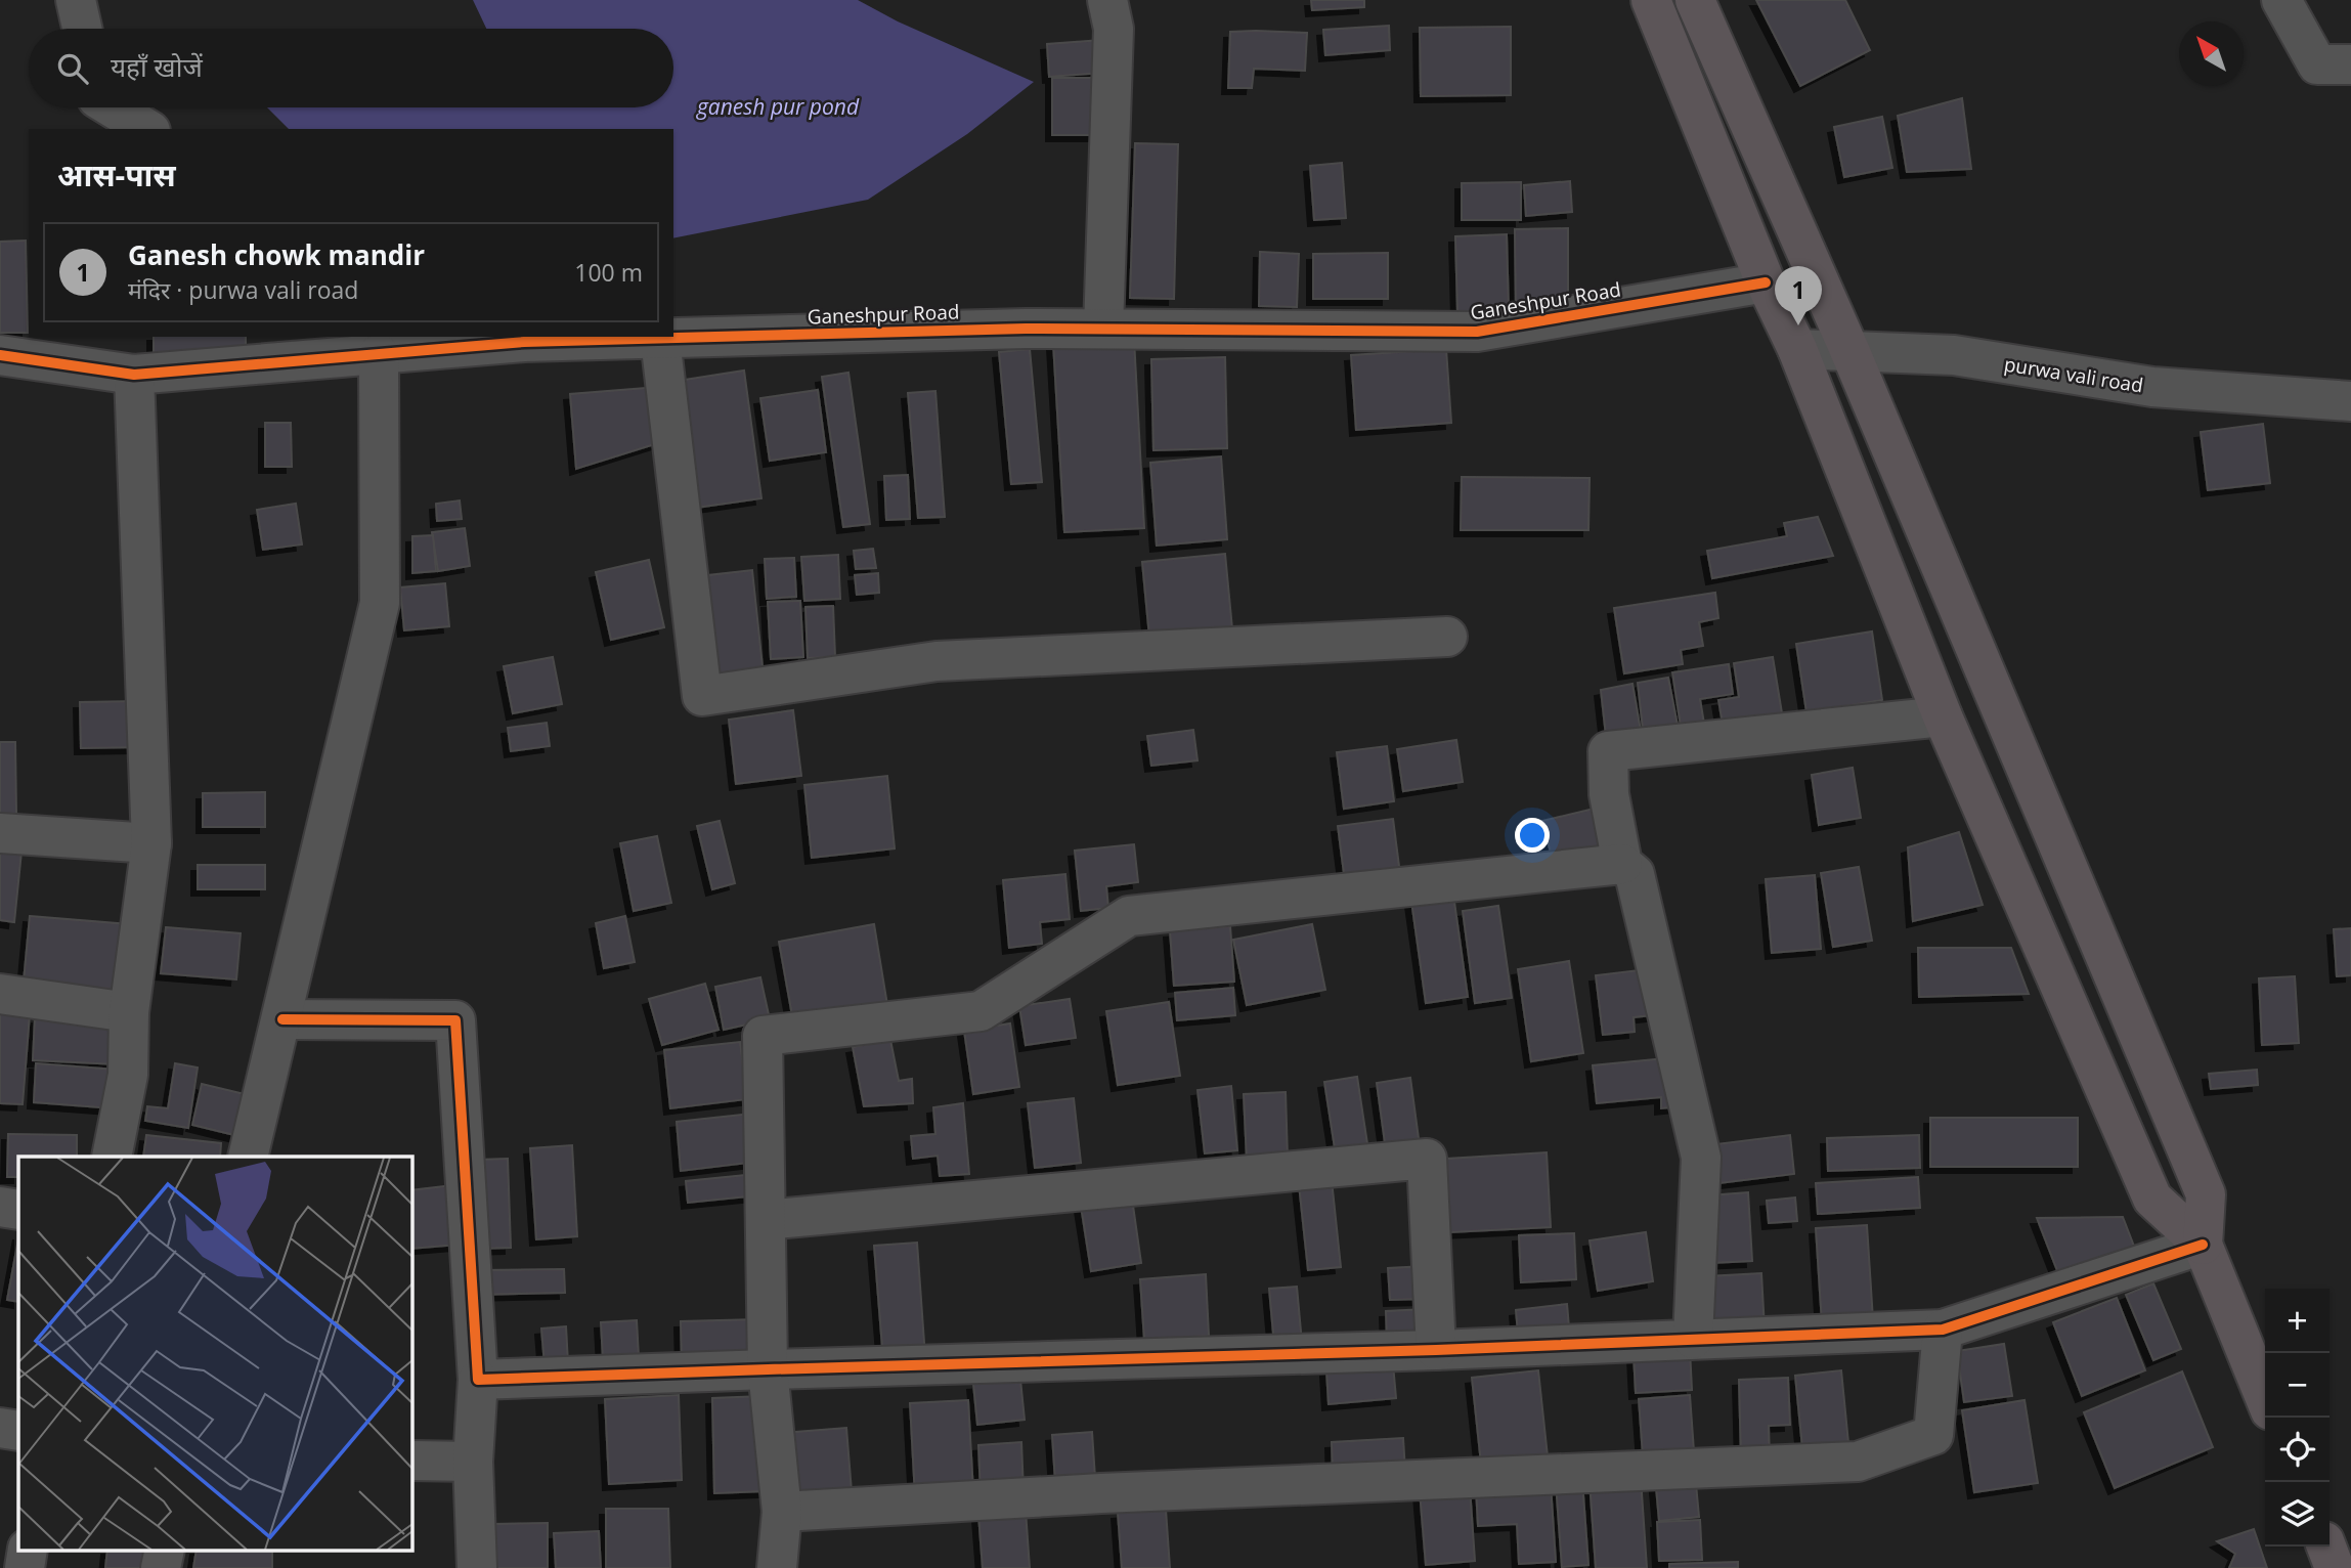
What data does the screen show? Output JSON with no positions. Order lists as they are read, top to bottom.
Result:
{
  "streets": {
    "street": ["Ganeshpur Road", "purwa vali road"]
  },
  "water": ["ganesh pur pond"],
  "north": "top left",
  "page": {
    "search": "यहाँ खोजें",
    "heading": "आस-पास",
    "list": [
      {
        "mark": "1",
        "name": "Ganesh chowk mandir",
        "note": "मंदिर · purwa vali road",
        "value": "100 m"
      }
    ],
    "pins": "1",
    "map_buttons": ["+", "−"]
  }
}
